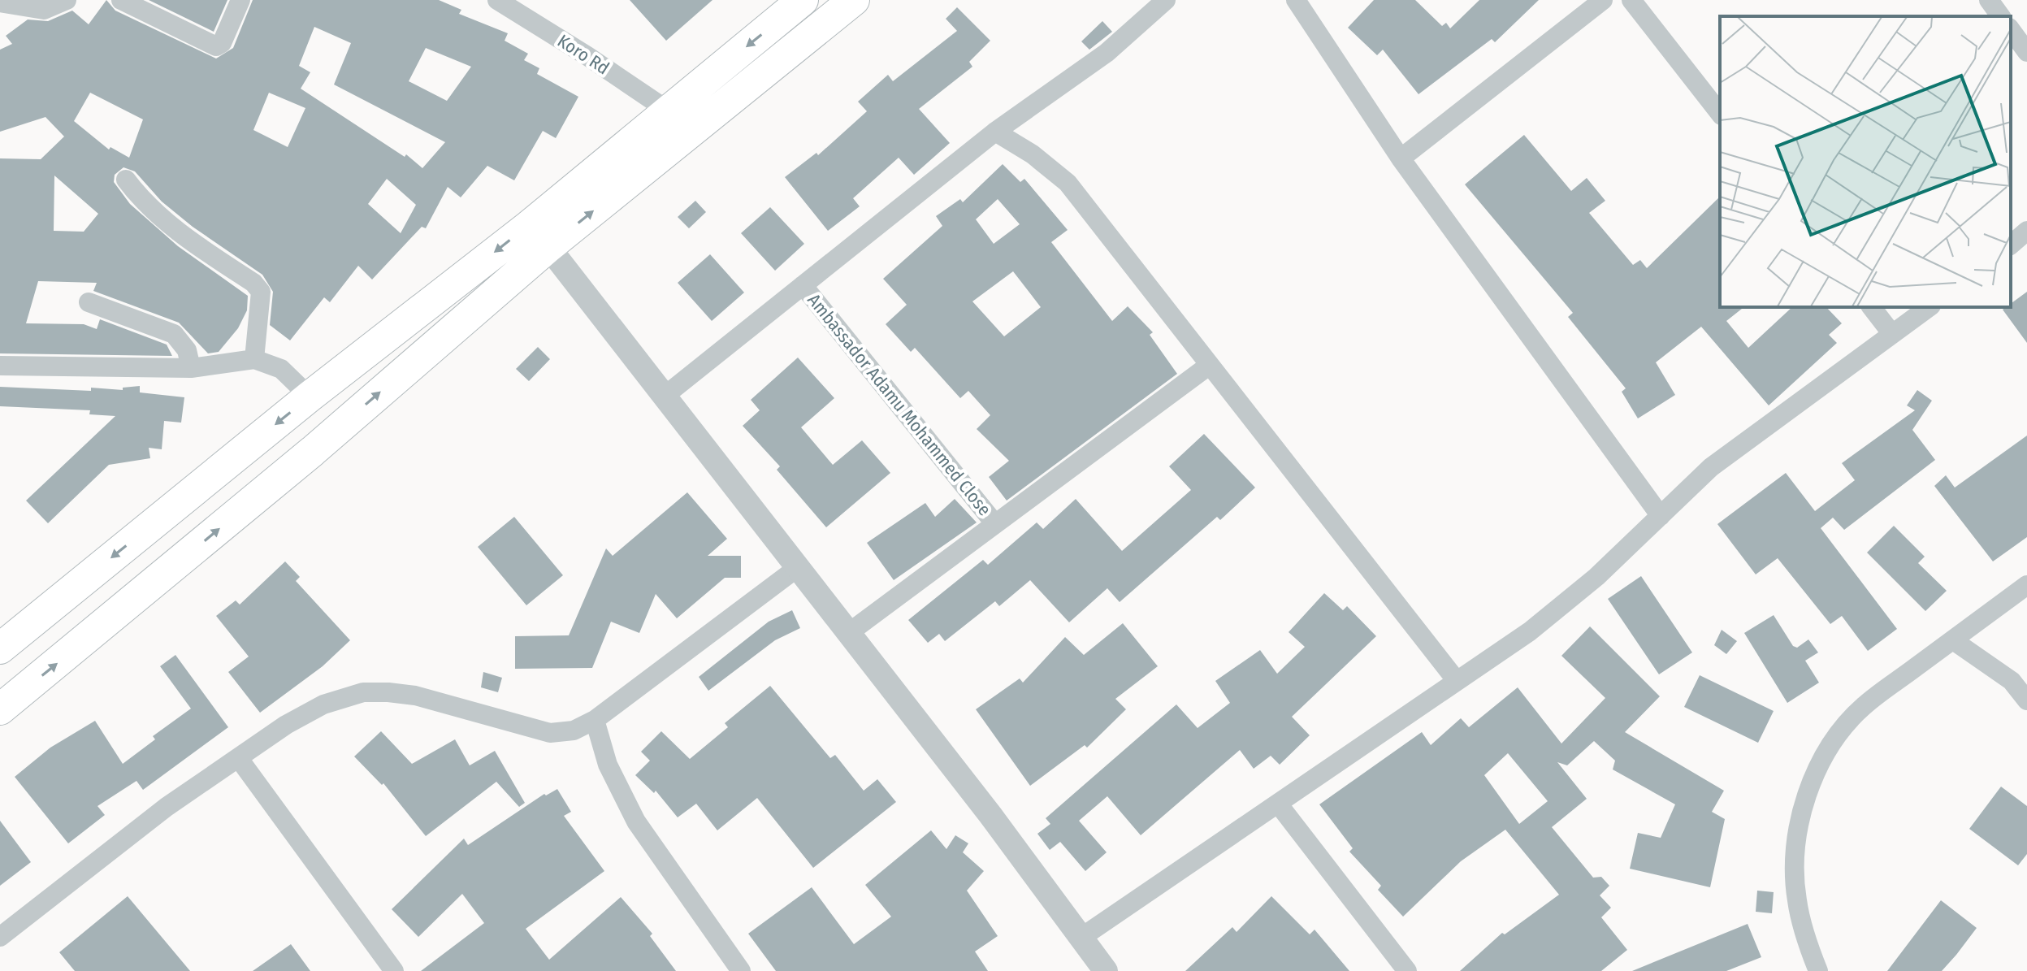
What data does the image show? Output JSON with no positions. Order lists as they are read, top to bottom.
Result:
{
  "streets": {
    "street": ["Koro Rd", "Ambassador Adamu Mohammed Close"]
  }
}
